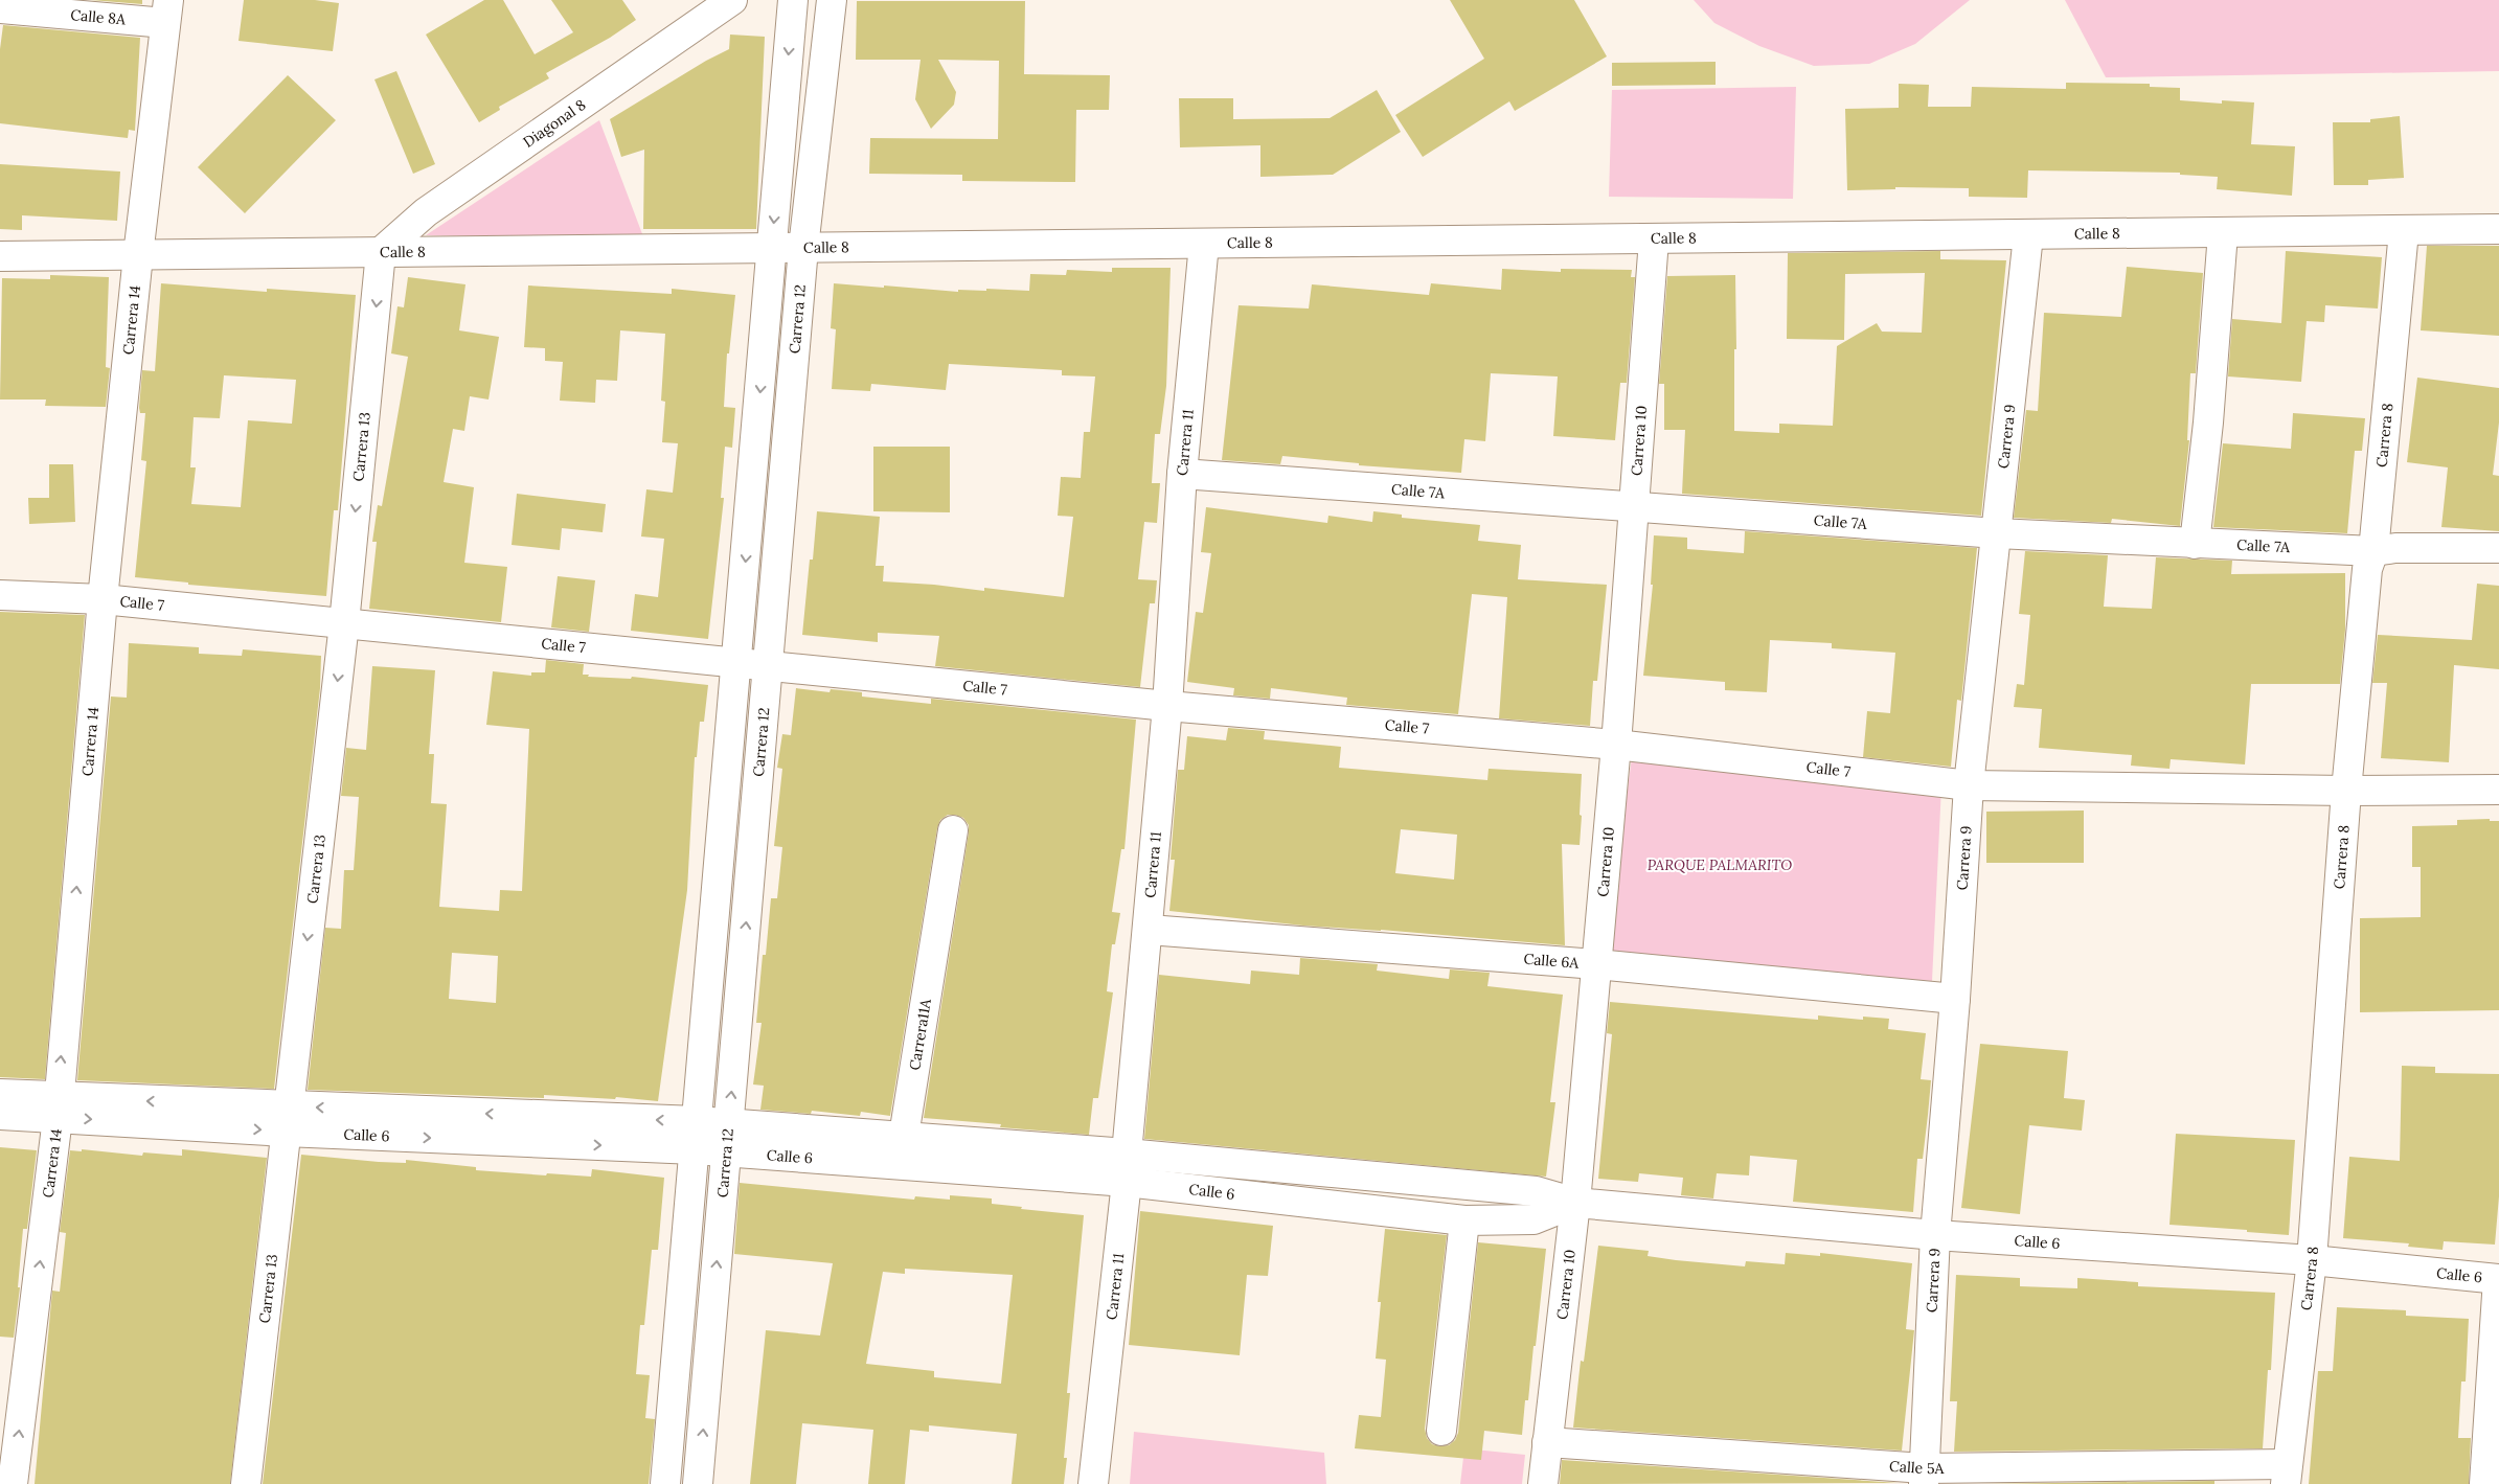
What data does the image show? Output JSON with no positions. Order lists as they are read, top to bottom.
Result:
{
  "streets": {
    "street": [
      "Calle 8A",
      "Diagonal 8",
      "Calle 8",
      "Carrera 14",
      "Carrera 12",
      "Carrera 8",
      "Carrera 9",
      "Carrera 10",
      "Carrera 11",
      "Carrera 13",
      "Calle 7A",
      "Calle 7",
      "Calle 6A",
      "Carrera11A",
      "Calle 6",
      "Calle 5A"
    ]
  },
  "crossings": [
    ["Calle 8A", "Carrera 14"],
    ["Diagonal 8", "Calle 8"],
    ["Diagonal 8", "Carrera 13"],
    ["Calle 8", "Carrera 14"],
    ["Calle 8", "Carrera 12"],
    ["Calle 8", "Carrera 8"],
    ["Calle 8", "Carrera 9"],
    ["Calle 8", "Carrera 10"],
    ["Calle 8", "Carrera 11"],
    ["Calle 8", "Carrera 13"],
    ["Carrera 14", "Calle 7"],
    ["Carrera 14", "Calle 6"],
    ["Carrera 12", "Calle 7"],
    ["Carrera 12", "Calle 6"],
    ["Carrera 8", "Calle 7A"],
    ["Carrera 8", "Calle 7"],
    ["Carrera 8", "Calle 6"],
    ["Carrera 8", "Calle 5A"],
    ["Carrera 9", "Calle 7A"],
    ["Carrera 9", "Calle 7"],
    ["Carrera 9", "Calle 6A"],
    ["Carrera 9", "Calle 6"],
    ["Carrera 9", "Calle 5A"],
    ["Carrera 10", "Calle 7A"],
    ["Carrera 10", "Calle 7"],
    ["Carrera 10", "Calle 6A"],
    ["Carrera 10", "Calle 6"],
    ["Carrera 10", "Calle 5A"],
    ["Carrera 11", "Calle 7A"],
    ["Carrera 11", "Calle 7"],
    ["Carrera 11", "Calle 6A"],
    ["Carrera 11", "Calle 6"],
    ["Carrera 13", "Calle 7"],
    ["Carrera 13", "Calle 6"],
    ["Carrera11A", "Calle 6"]
  ],
  "one_way": ["Carrera 14", "Carrera 13"],
  "parks": ["PARQUE PALMARITO"]
}
